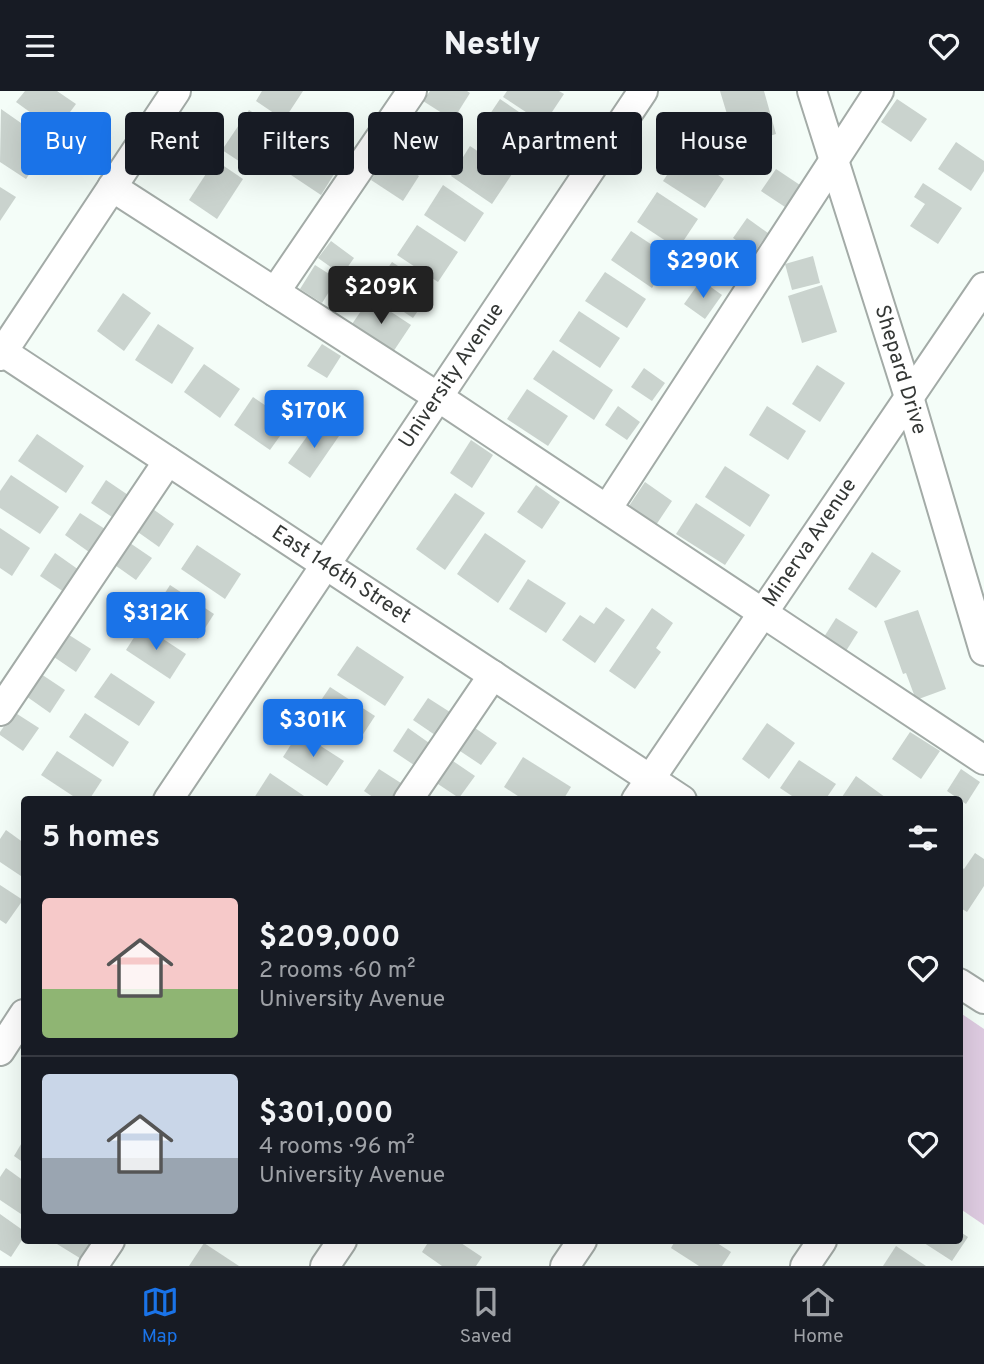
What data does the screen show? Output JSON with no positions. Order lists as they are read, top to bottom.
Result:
{
  "streets": {
    "street": [
      "Shepard Drive",
      "University Avenue",
      "Minerva Avenue",
      "East 146th Street"
    ]
  },
  "crossings": [
    ["Shepard Drive", "Minerva Avenue"],
    ["University Avenue", "East 146th Street"],
    ["Minerva Avenue", "East 146th Street"]
  ],
  "page": {
    "header": "Nestly",
    "chip": [
      "Buy",
      "Rent",
      "Filters",
      "New",
      "Apartment",
      "House"
    ],
    "price": [
      "$290K",
      "$209K",
      "$170K",
      "$312K",
      "$301K"
    ],
    "heading": "5 homes",
    "list": [
      {
        "name": "$209,000",
        "note": "2 rooms · 60 m² · University Avenue"
      },
      {
        "name": "$301,000",
        "note": "4 rooms · 96 m² · University Avenue"
      }
    ],
    "tabs": ["Map", "Saved", "Home"]
  }
}
